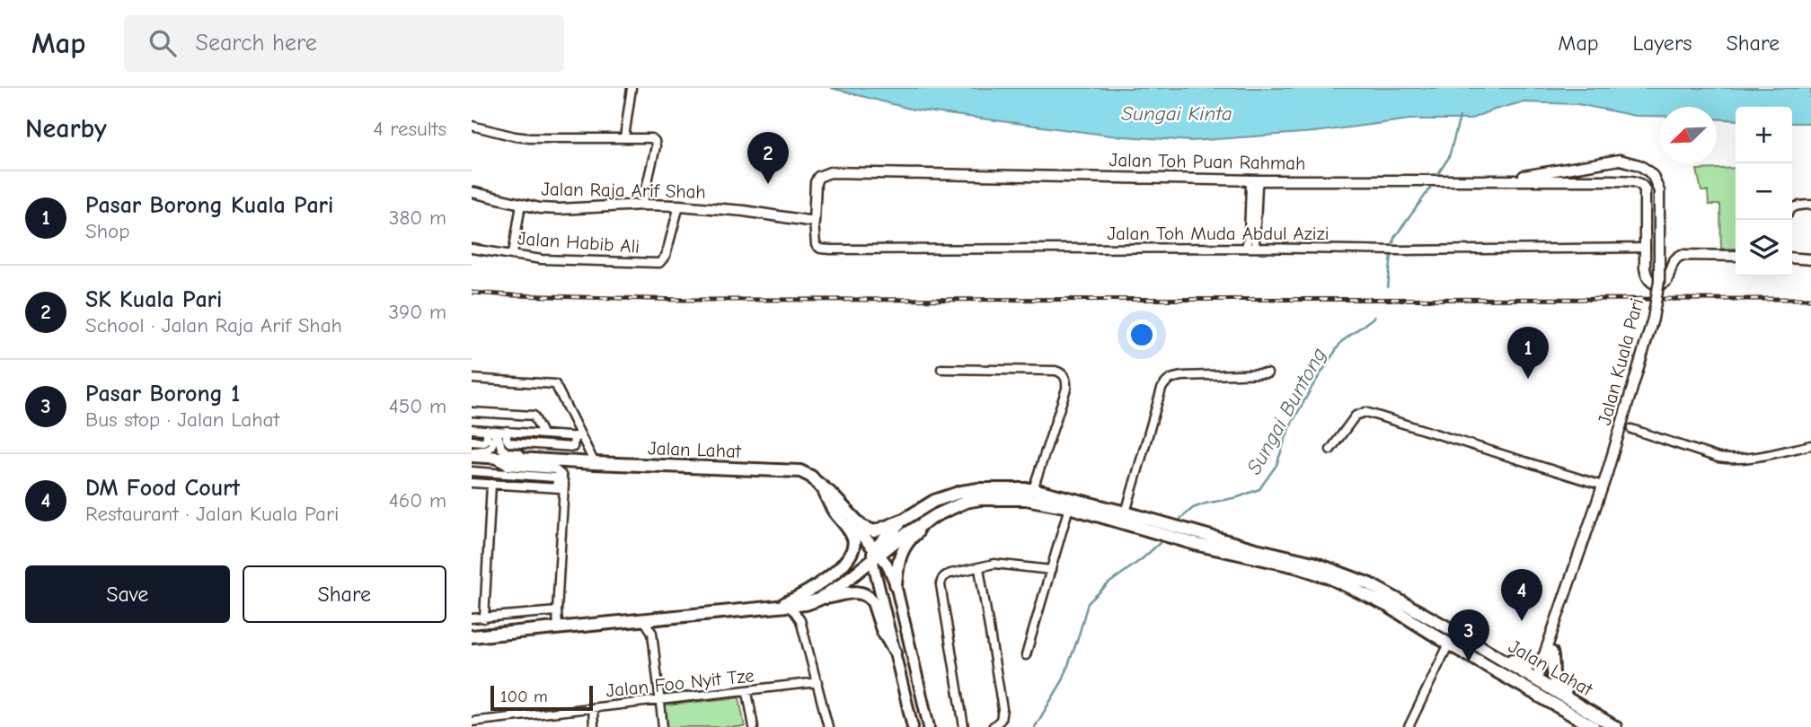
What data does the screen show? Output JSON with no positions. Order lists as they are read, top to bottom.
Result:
{
  "streets": {
    "main road": ["Jalan Lahat"],
    "street": [
      "Jalan Toh Puan Rahmah",
      "Jalan Raja Arif Shah",
      "Jalan Toh Muda Abdul Azizi",
      "Jalan Habib Ali",
      "Jalan Kuala Pari",
      "Jalan Foo Nyit Tze"
    ]
  },
  "crossings": [
    ["Jalan Toh Puan Rahmah", "Jalan Raja Arif Shah"],
    ["Jalan Toh Puan Rahmah", "Jalan Toh Muda Abdul Azizi"],
    ["Jalan Raja Arif Shah", "Jalan Toh Muda Abdul Azizi"],
    ["Jalan Raja Arif Shah", "Jalan Habib Ali"],
    ["Jalan Kuala Pari", "Jalan Lahat"]
  ],
  "water": ["Sungai Kinta", "Sungai Buntong"],
  "scale_bar": "100 m",
  "north": "bottom left",
  "page": {
    "header": "Map",
    "search": "Search here",
    "nav": ["Map", "Layers", "Share"],
    "heading": ["Nearby", "4 results"],
    "map_buttons": ["+", "−"],
    "pins": [
      "2",
      "1",
      "4",
      "3"
    ],
    "list": [
      {
        "mark": "1",
        "name": "Pasar Borong Kuala Pari",
        "note": "Shop",
        "value": "380 m"
      },
      {
        "mark": "2",
        "name": "SK Kuala Pari",
        "note": "School · Jalan Raja Arif Shah",
        "value": "390 m"
      },
      {
        "mark": "3",
        "name": "Pasar Borong 1",
        "note": "Bus stop · Jalan Lahat",
        "value": "450 m"
      },
      {
        "mark": "4",
        "name": "DM Food Court",
        "note": "Restaurant · Jalan Kuala Pari",
        "value": "460 m"
      }
    ],
    "buttons": ["Save", "Share"],
    "scale": "100 m"
  }
}
